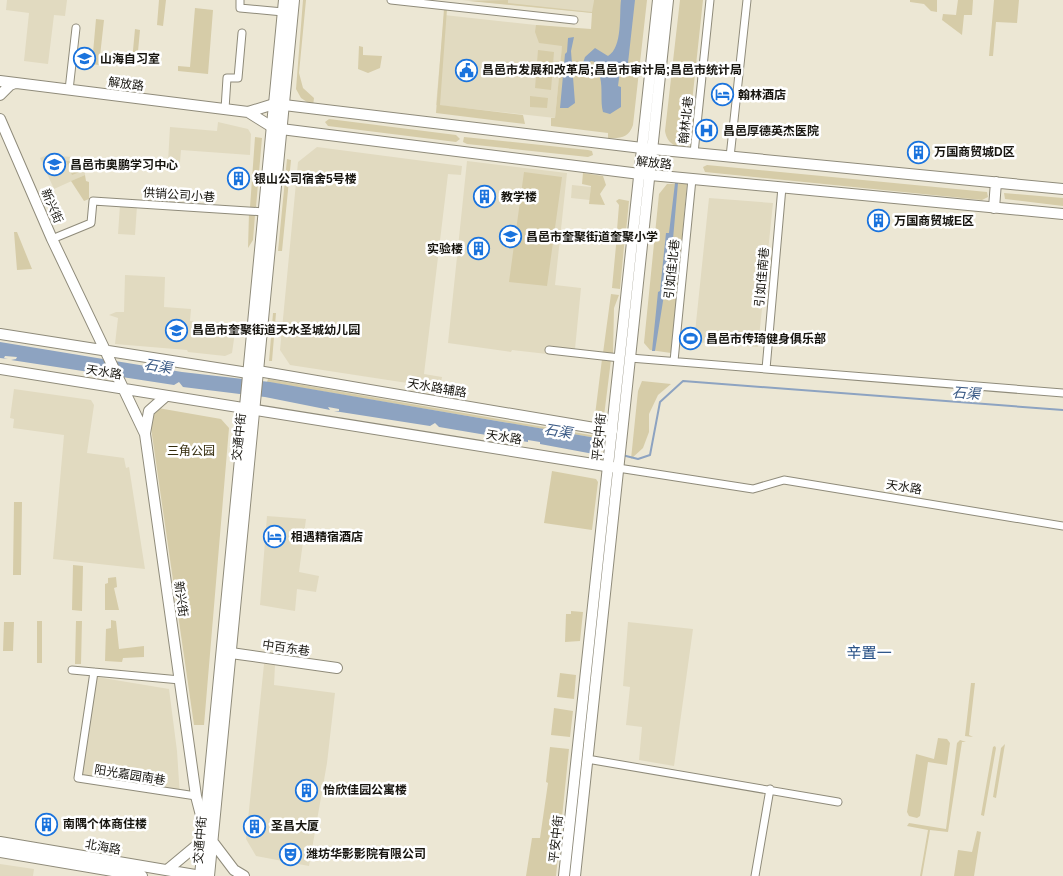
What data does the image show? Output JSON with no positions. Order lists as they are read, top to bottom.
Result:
{
  "streets": {
    "street": [
      "解放路",
      "翰林北巷",
      "供销公司小巷",
      "新兴街",
      "引如佳北巷",
      "引如佳南巷",
      "天水路",
      "天水路辅路",
      "交通中街",
      "平安中街",
      "中百东巷",
      "阳光嘉园南巷",
      "北海路"
    ]
  },
  "crossings": [
    ["解放路", "翰林北巷"],
    ["解放路", "引如佳北巷"],
    ["解放路", "引如佳南巷"],
    ["解放路", "交通中街"],
    ["解放路", "平安中街"],
    ["供销公司小巷", "新兴街"],
    ["供销公司小巷", "交通中街"],
    ["新兴街", "天水路"],
    ["新兴街", "天水路辅路"],
    ["新兴街", "交通中街"],
    ["新兴街", "阳光嘉园南巷"],
    ["天水路", "交通中街"],
    ["天水路", "平安中街"],
    ["天水路辅路", "交通中街"],
    ["天水路辅路", "平安中街"],
    ["交通中街", "中百东巷"],
    ["交通中街", "北海路"]
  ],
  "districts": ["辛置一"],
  "water": ["石渠"],
  "parks": ["三角公园"],
  "places": {
    "school or university": [
      "山海自习室",
      "昌邑市奥鹏学习中心",
      "昌邑市奎聚街道奎聚小学",
      "昌邑市奎聚街道天水圣城幼儿园"
    ],
    "public building": ["昌邑市发展和改革局;昌邑市审计局;昌邑市统计局"],
    "hotel": ["翰林酒店", "相遇精宿酒店"],
    "hospital": ["昌邑厚德英杰医院"],
    "building": [
      "万国商贸城D区",
      "银山公司宿舍5号楼",
      "教学楼",
      "万国商贸城E区",
      "实验楼",
      "怡欣佳园公寓楼",
      "南隅个体商住楼",
      "圣昌大厦"
    ],
    "sports": ["昌邑市传琦健身俱乐部"],
    "theatre": ["潍坊华影影院有限公司"]
  }
}
